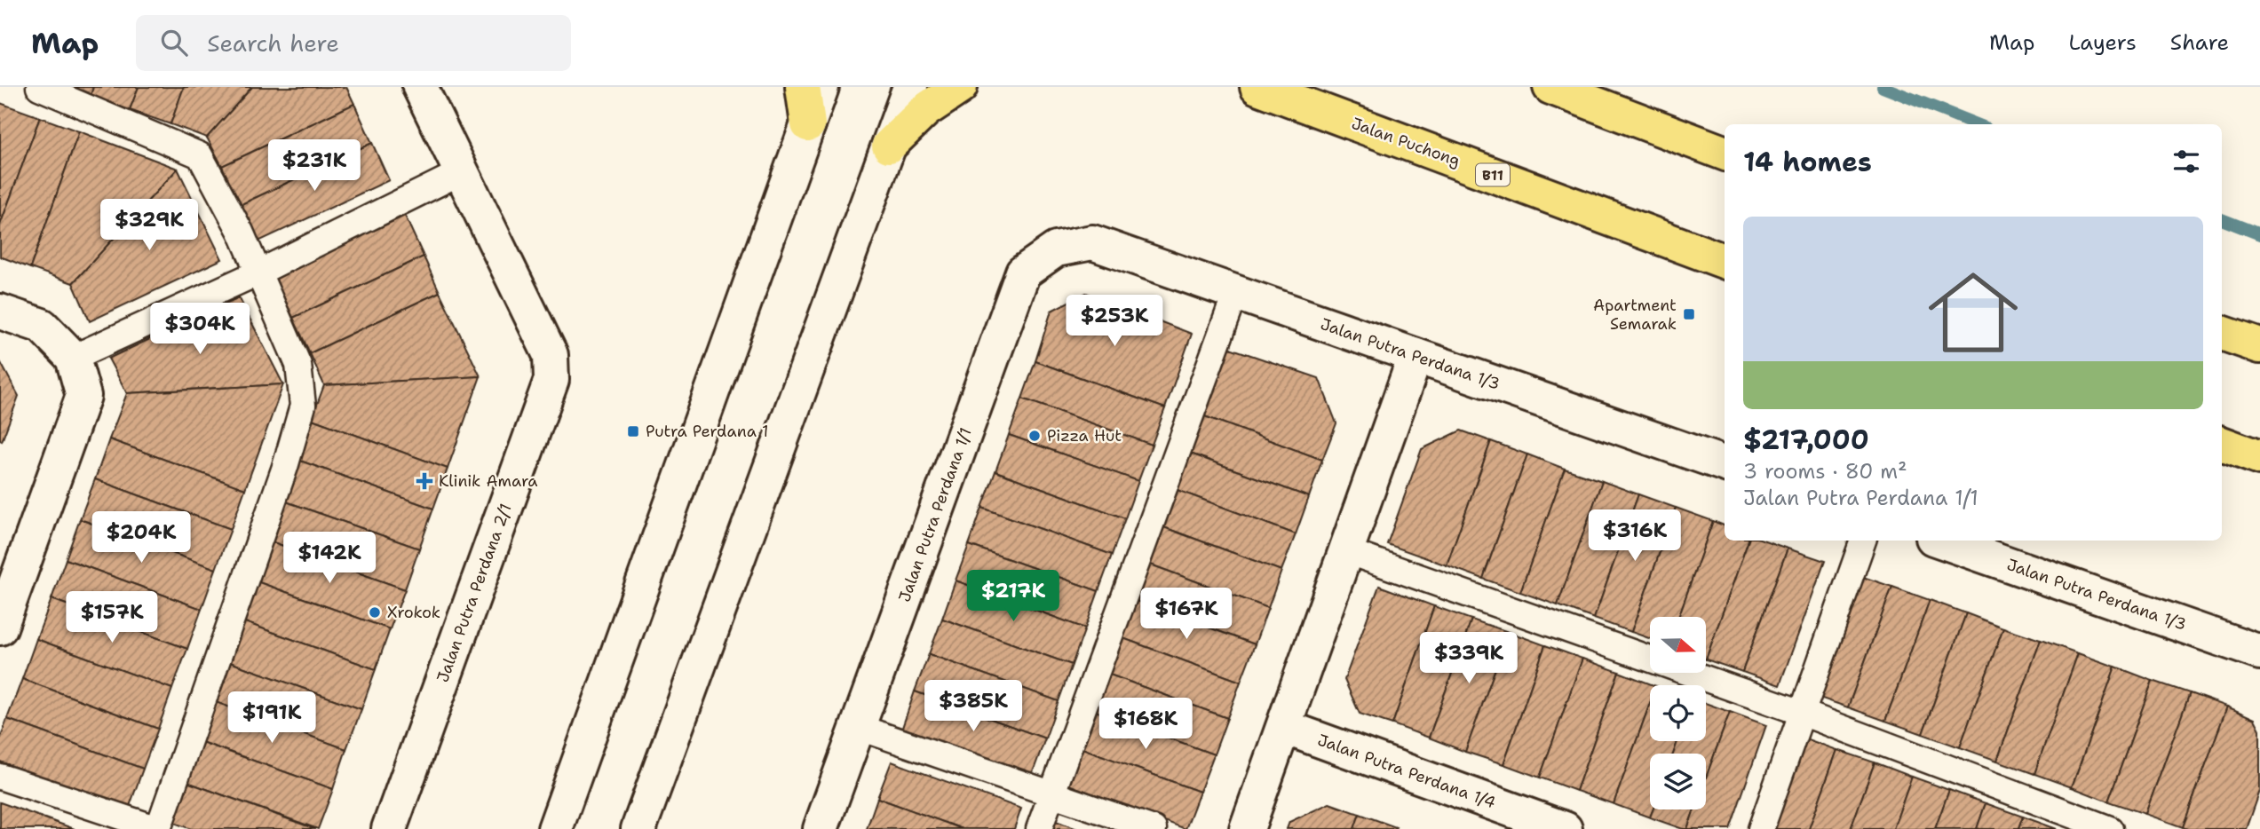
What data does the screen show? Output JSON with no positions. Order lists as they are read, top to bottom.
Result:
{
  "streets": {
    "main road": ["Jalan Puchong", "B11"],
    "street": [
      "Jalan Putra Perdana 1/3",
      "Jalan Putra Perdana 1/1",
      "Jalan Putra Perdana 2/1",
      "Jalan Putra Perdana 1/4"
    ]
  },
  "crossings": [
    ["Jalan Putra Perdana 1/3", "Jalan Putra Perdana 1/1"]
  ],
  "places": {
    "transit": ["Apartment Semarak", "Putra Perdana 1"],
    "other": ["Pizza Hut", "Xrokok"],
    "health": ["Klinik Amara"]
  },
  "north": "right",
  "page": {
    "header": "Map",
    "search": "Search here",
    "nav": ["Map", "Layers", "Share"],
    "heading": "14 homes",
    "price": [
      "$231K",
      "$329K",
      "$253K",
      "$304K",
      "$316K",
      "$204K",
      "$142K",
      "$217K",
      "$167K",
      "$157K",
      "$339K",
      "$385K",
      "$191K",
      "$168K"
    ],
    "list": [
      {
        "name": "$217,000",
        "note": "3 rooms · 80 m² · Jalan Putra Perdana 1/1"
      }
    ]
  }
}
